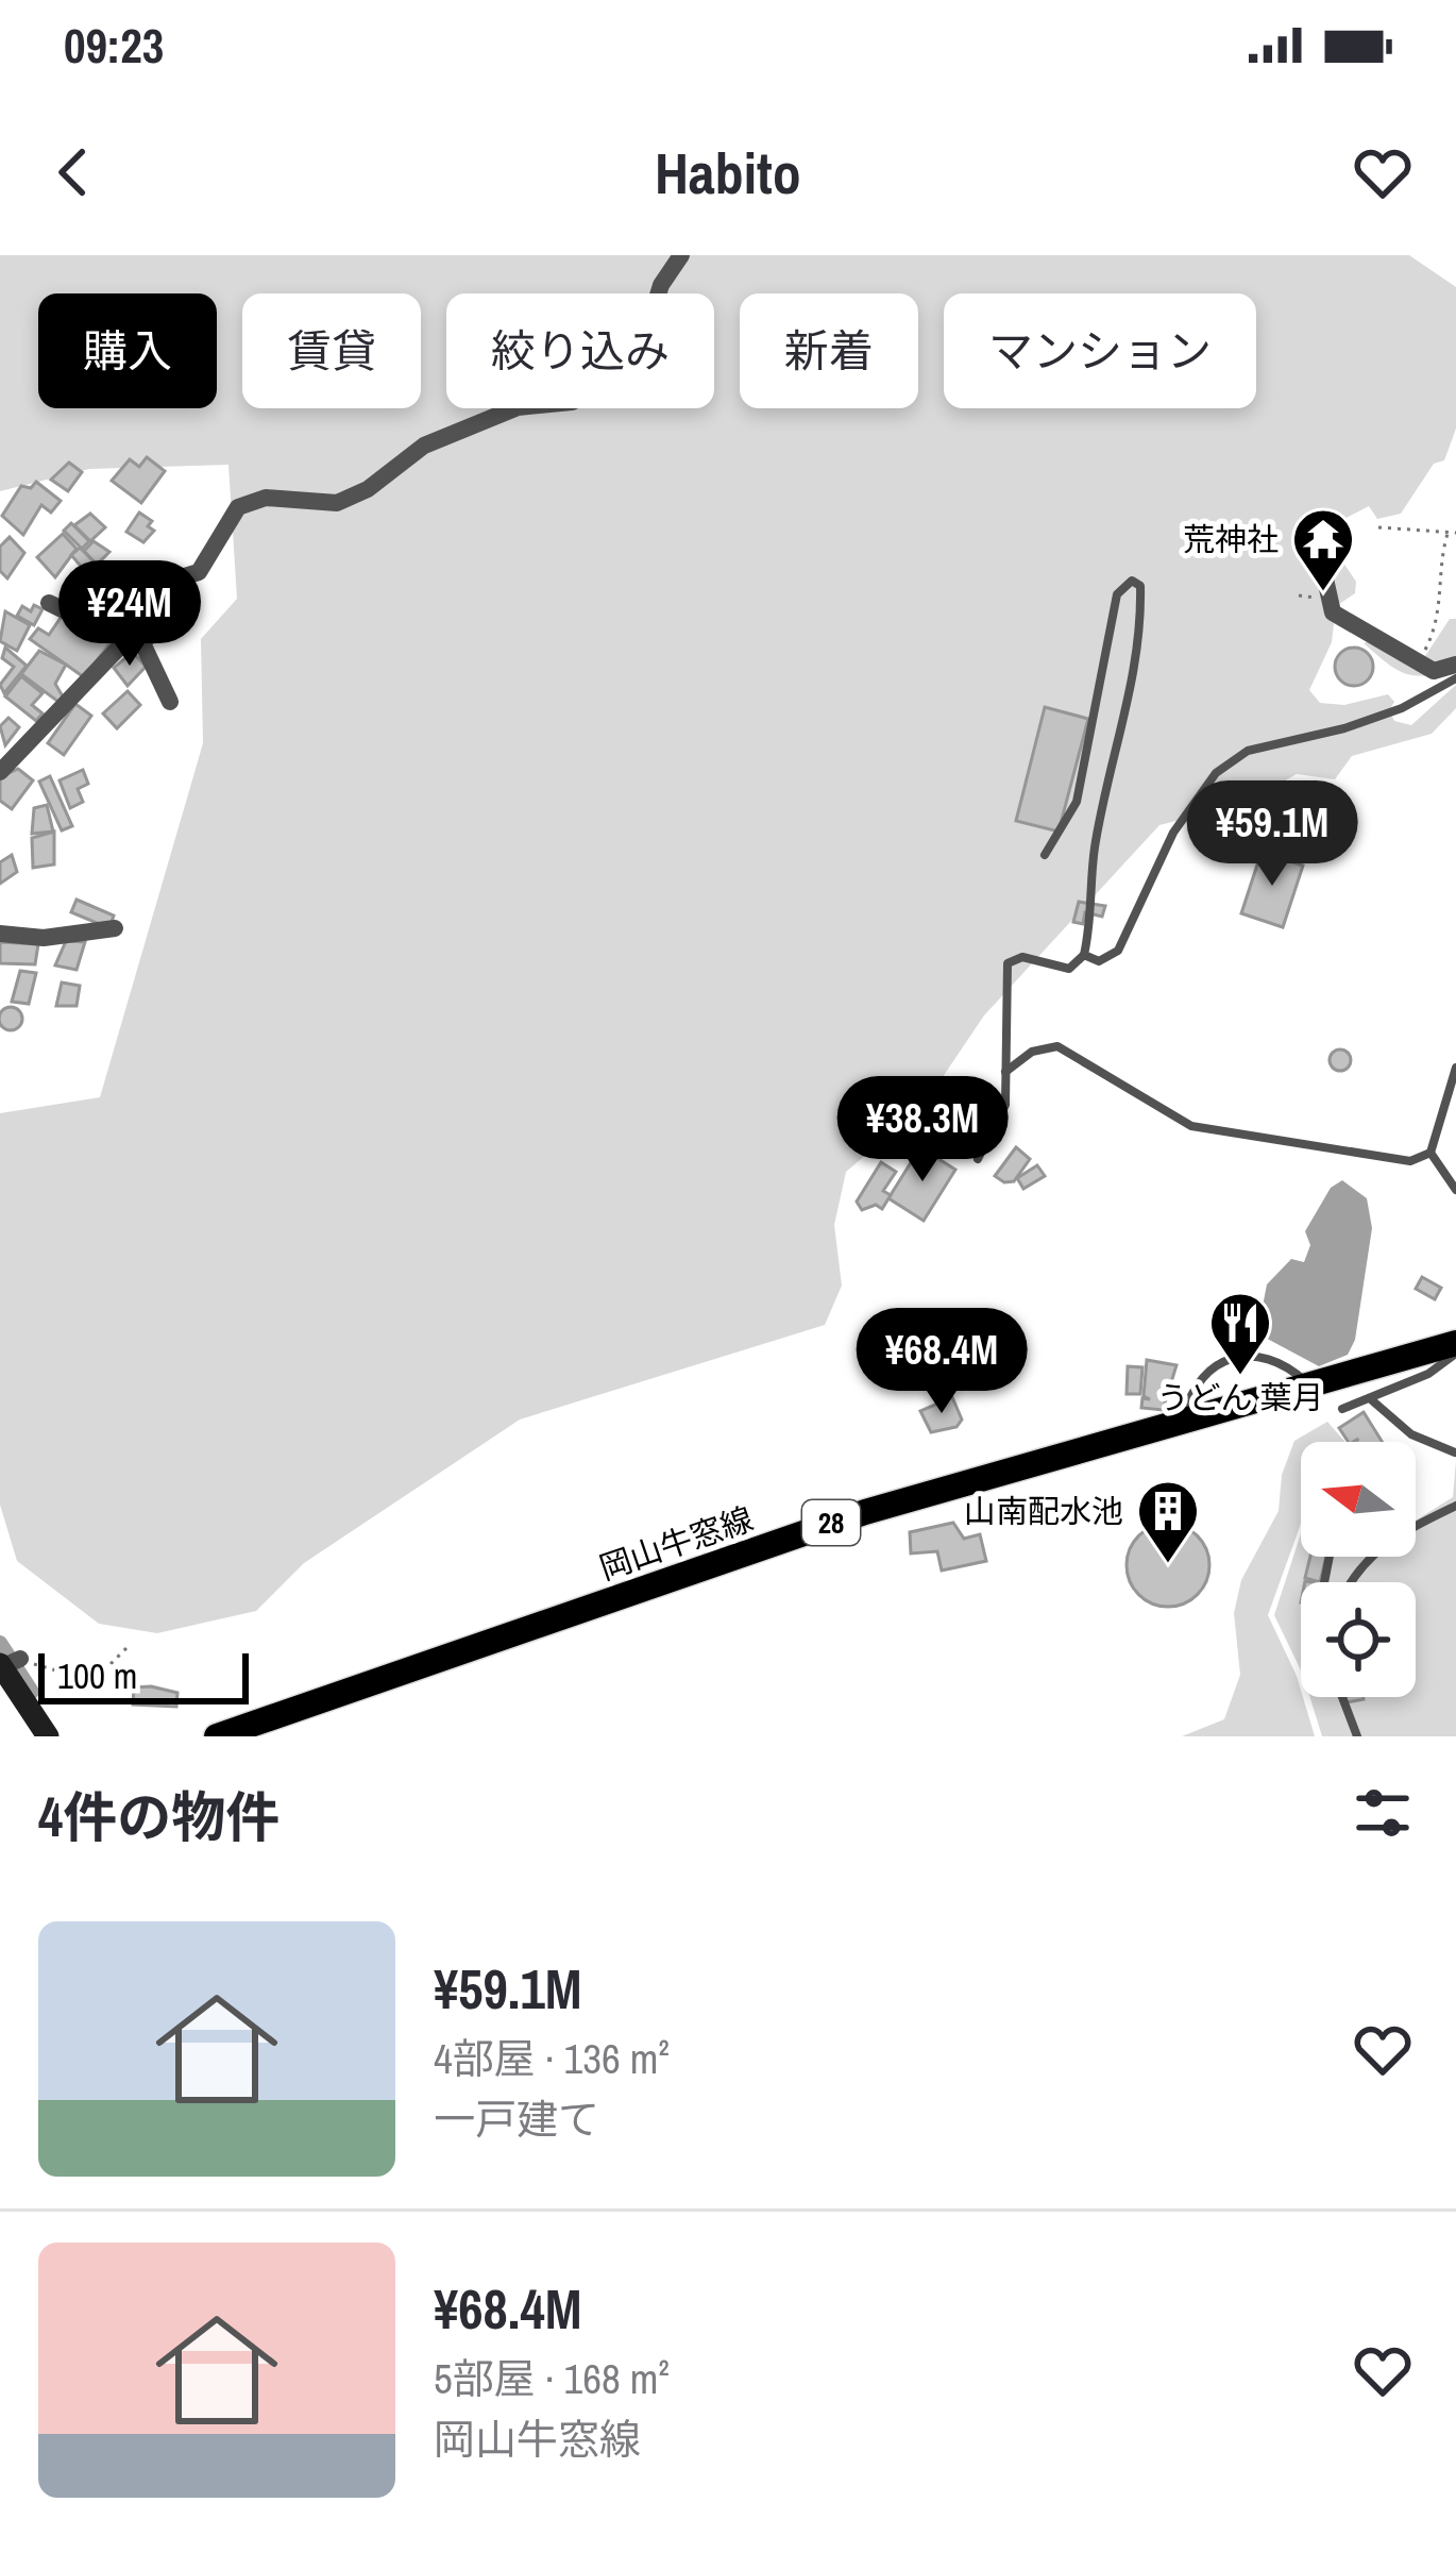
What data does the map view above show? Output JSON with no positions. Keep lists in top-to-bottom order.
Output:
{
  "streets": {
    "main road": ["28", "岡山牛窓線"]
  },
  "places": {
    "temple": ["荒神社"],
    "restaurant": ["うどん 葉月"],
    "building": ["山南配水池"]
  },
  "scale_bar": "100 m",
  "north": "left",
  "page": {
    "status": "09:23",
    "header": "Habito",
    "chip": [
      "購入",
      "賃貸",
      "絞り込み",
      "新着",
      "マンション"
    ],
    "price": [
      "¥24M",
      "¥59.1M",
      "¥38.3M",
      "¥68.4M"
    ],
    "scale": "100 m",
    "heading": "4件の物件",
    "list": [
      {
        "name": "¥59.1M",
        "note": "4部屋 · 136 m² · 一戸建て"
      },
      {
        "name": "¥68.4M",
        "note": "5部屋 · 168 m² · 岡山牛窓線"
      }
    ]
  }
}
